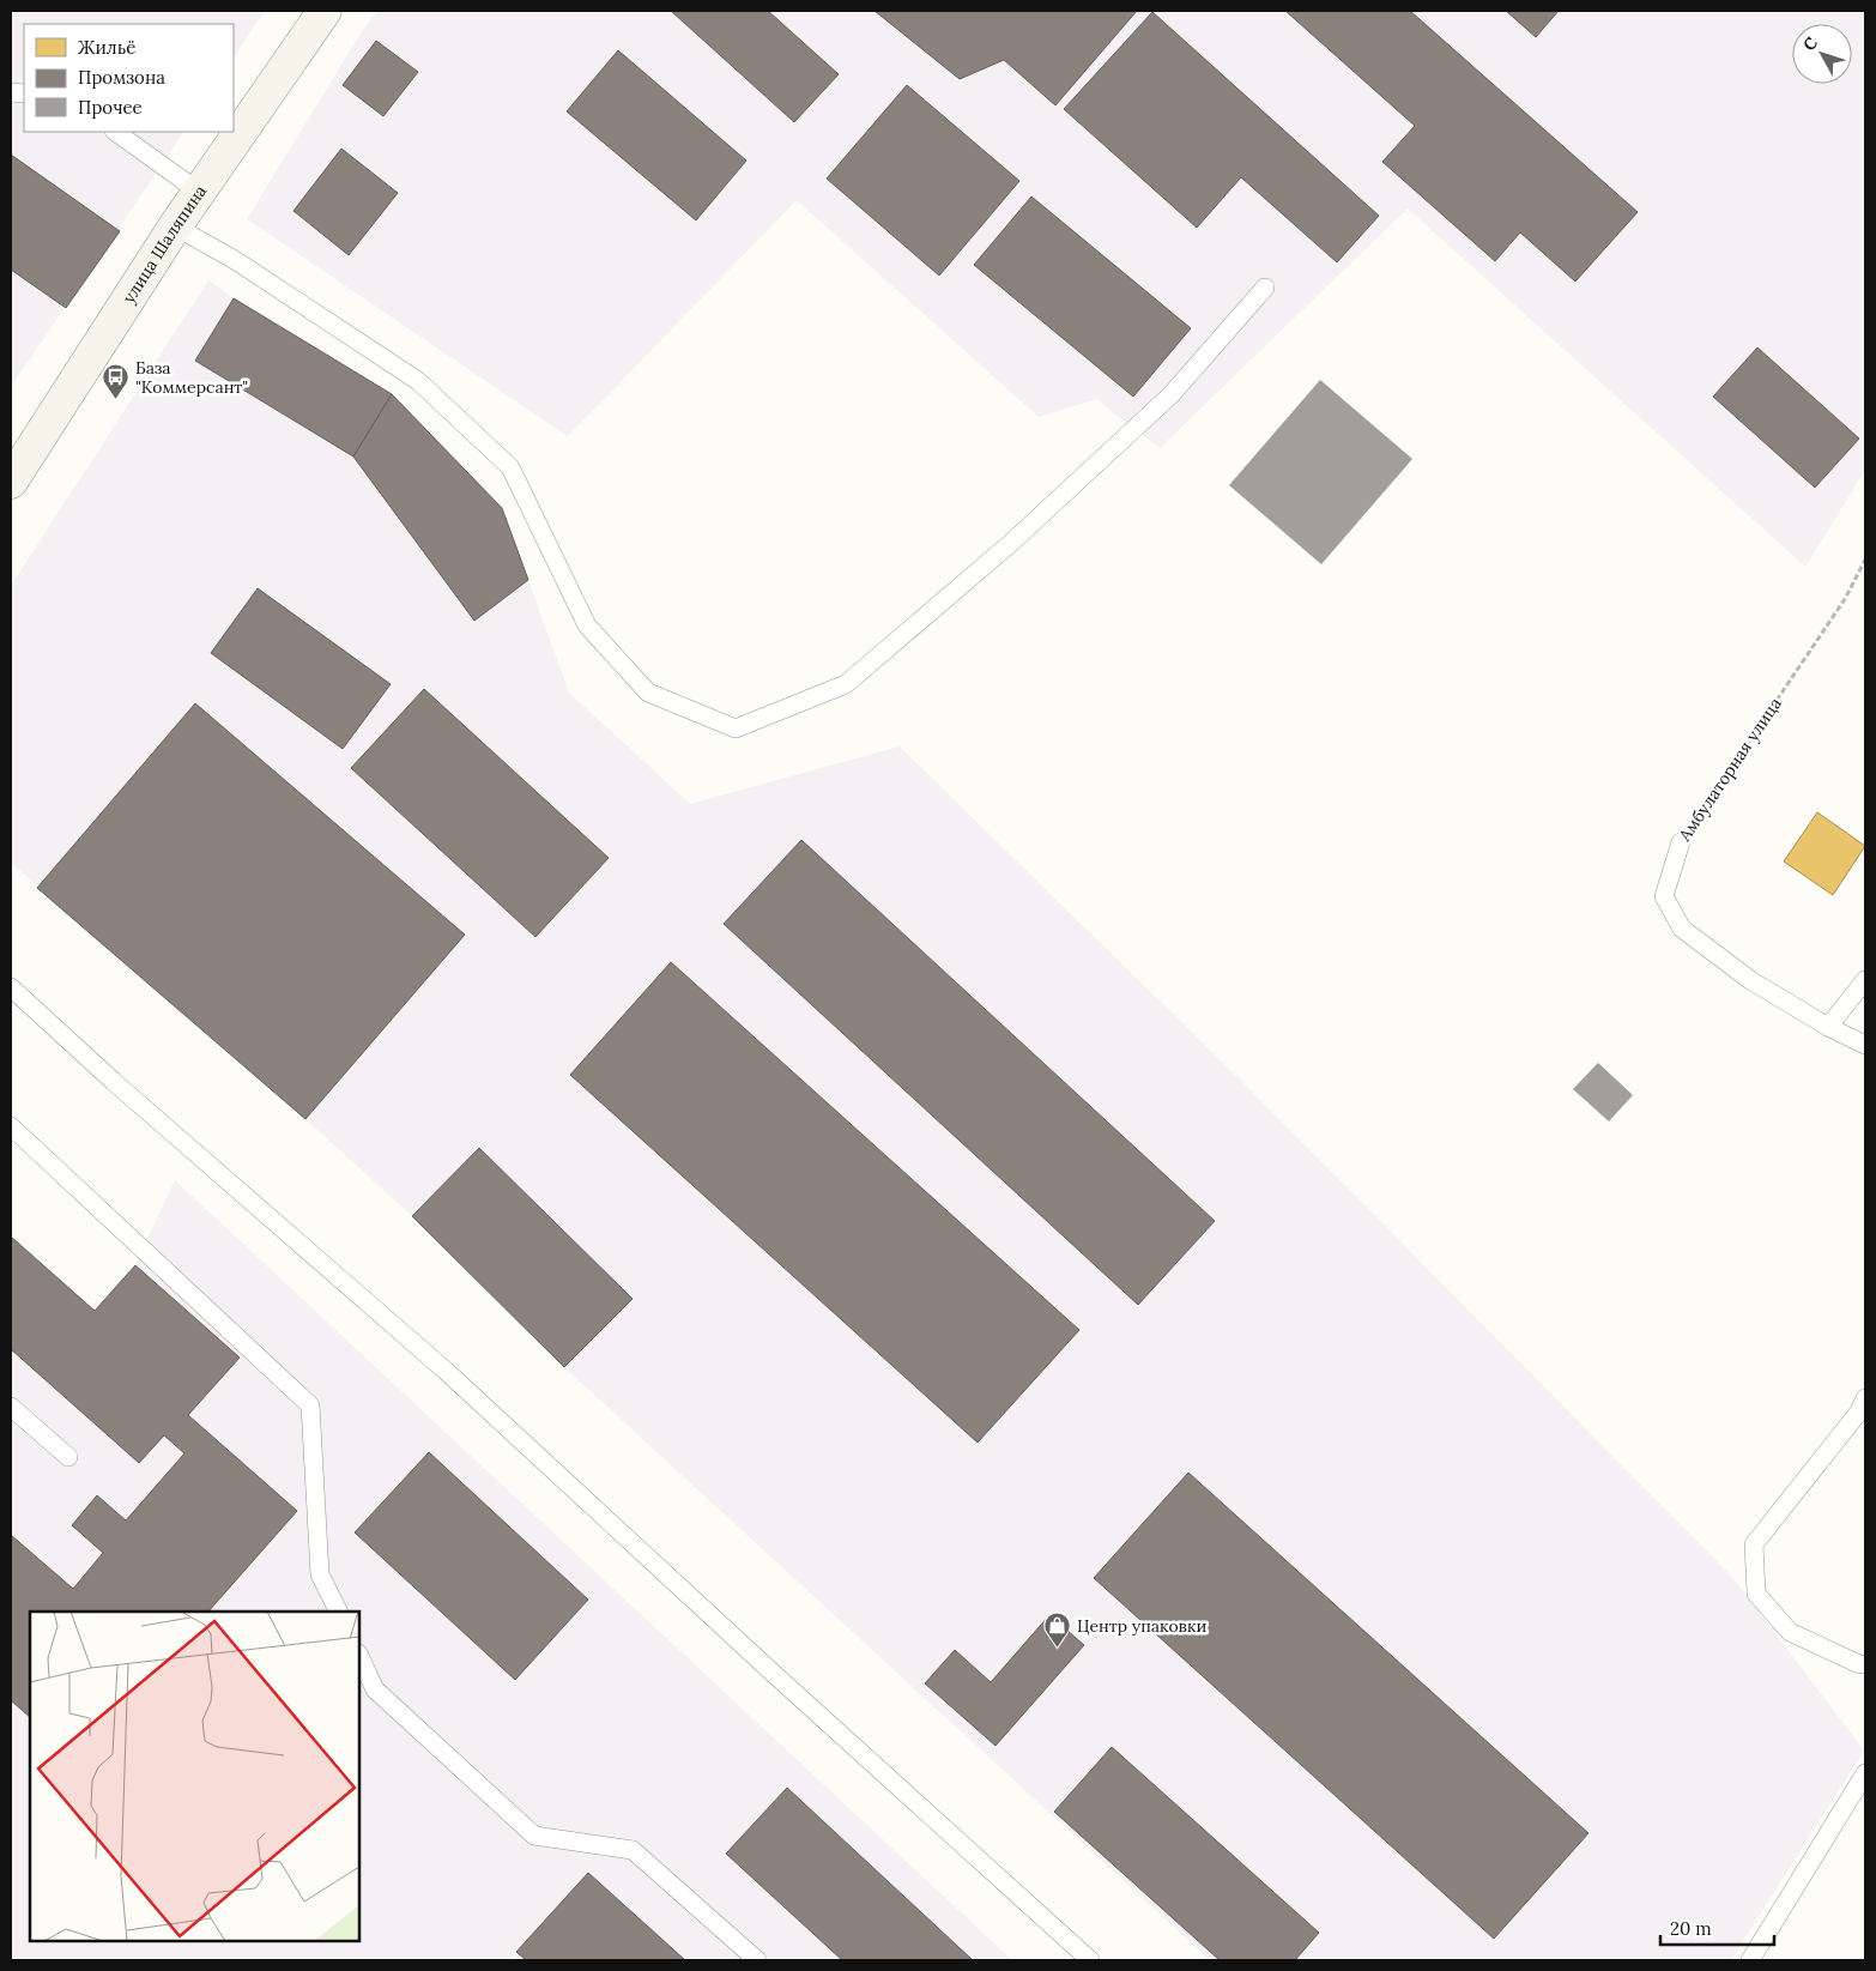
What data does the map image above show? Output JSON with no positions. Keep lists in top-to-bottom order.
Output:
{
  "streets": {
    "street": ["улица Шаляпина"],
    "lane": ["Амбулаторная улица"]
  },
  "places": {
    "bus stop": ["База \"Коммерсант\""],
    "shop": ["Центр упаковки"]
  },
  "legend": ["Жильё", "Промзона", "Прочее"],
  "scale_bar": "20 m",
  "north": "top left"
}
